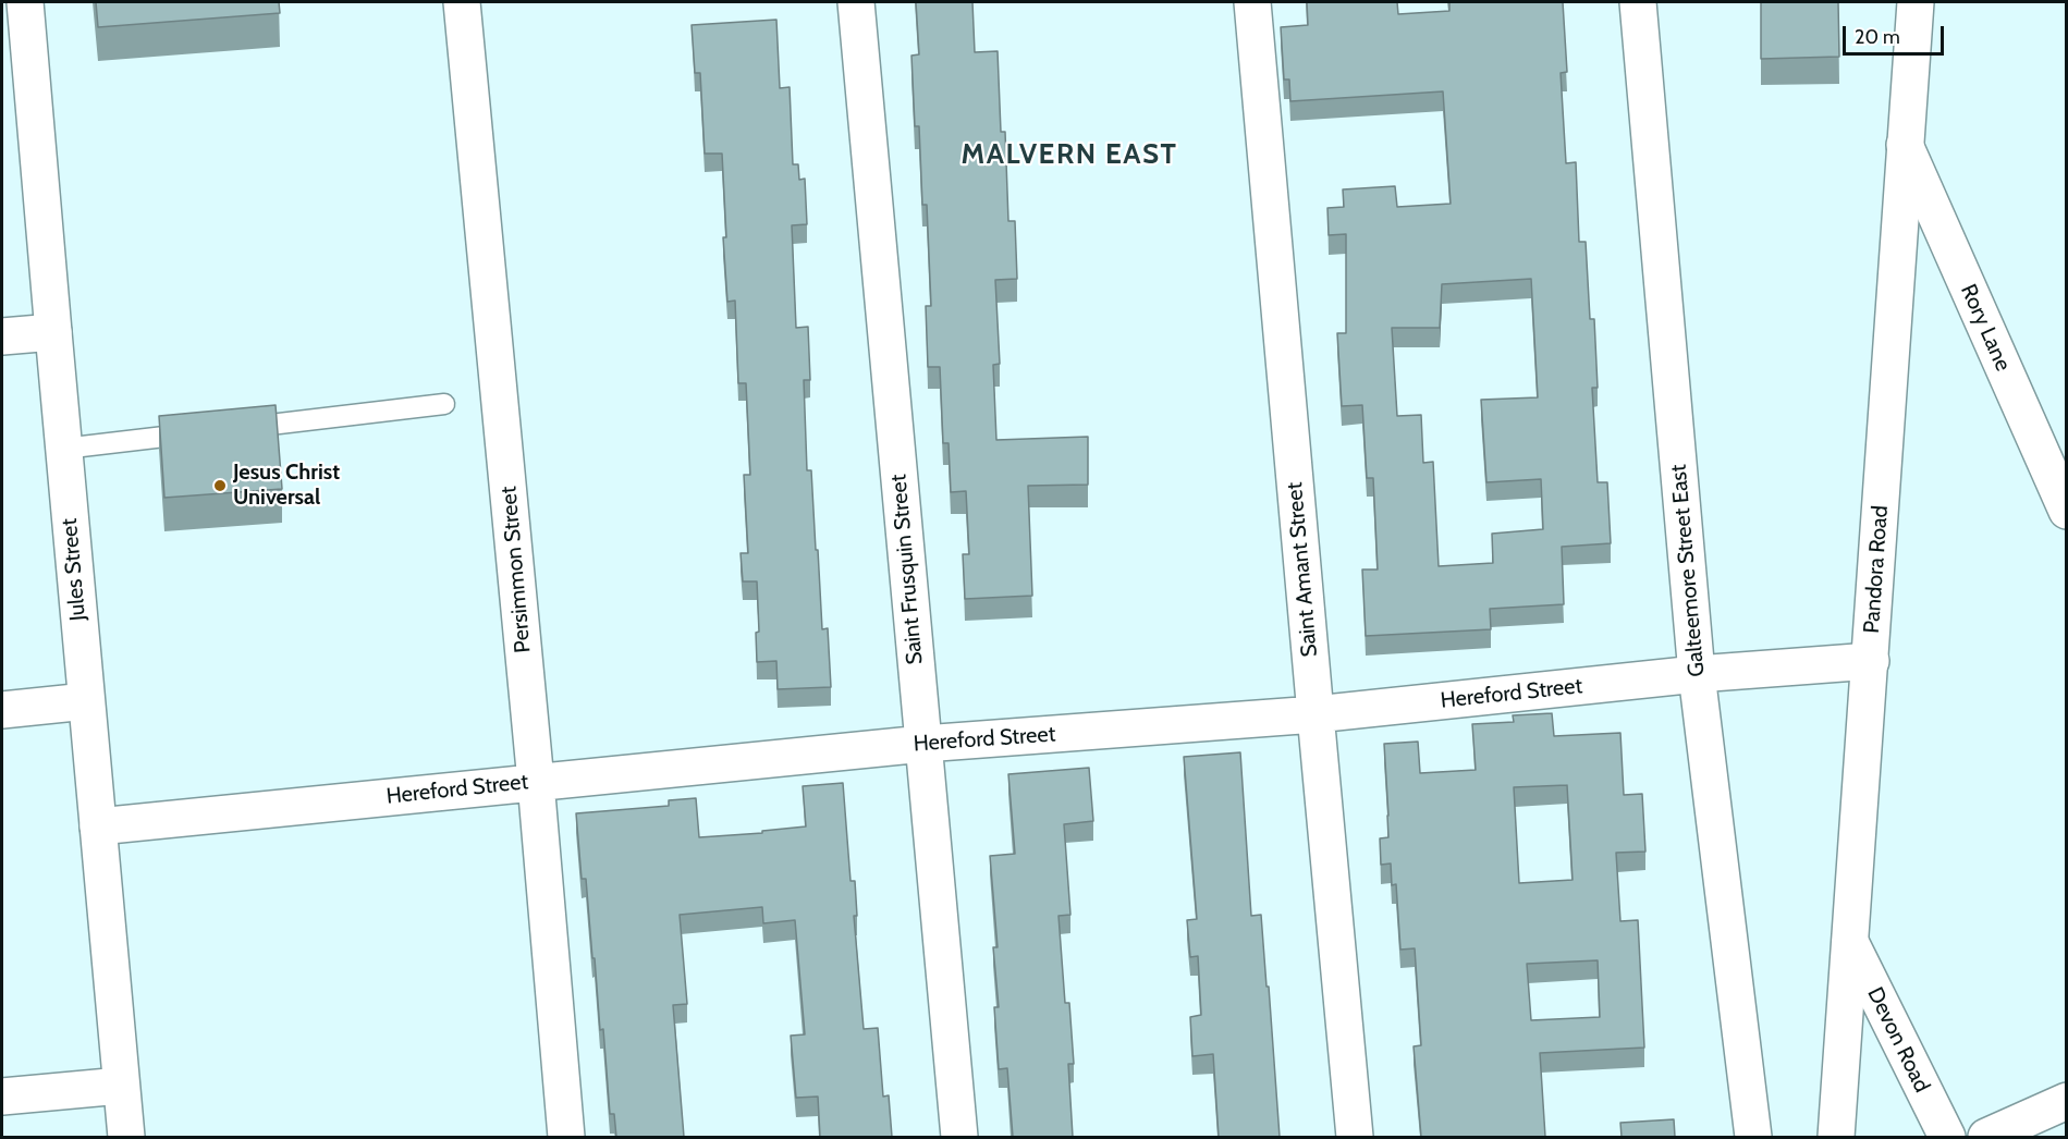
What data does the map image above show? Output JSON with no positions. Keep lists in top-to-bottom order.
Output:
{
  "streets": {
    "street": [
      "Rory Lane",
      "Jules Street",
      "Persimmon Street",
      "Saint Frusquin Street",
      "Saint Amant Street",
      "Pandora Road",
      "Galteemore Street East",
      "Hereford Street",
      "Devon Road"
    ]
  },
  "crossings": [
    ["Rory Lane", "Pandora Road"],
    ["Jules Street", "Hereford Street"],
    ["Persimmon Street", "Hereford Street"],
    ["Saint Frusquin Street", "Hereford Street"],
    ["Saint Amant Street", "Hereford Street"],
    ["Pandora Road", "Hereford Street"],
    ["Pandora Road", "Devon Road"],
    ["Galteemore Street East", "Hereford Street"]
  ],
  "districts": ["MALVERN EAST"],
  "places": ["Jesus Christ Universal"],
  "scale_bar": "20 m"
}
